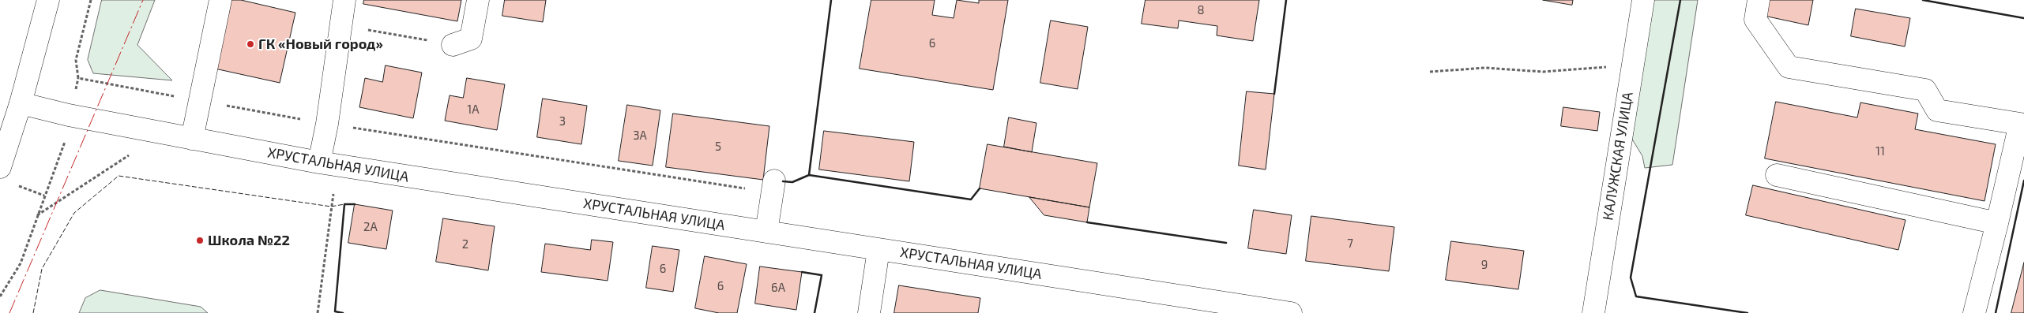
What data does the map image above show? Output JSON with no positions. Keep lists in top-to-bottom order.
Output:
{
  "streets": {
    "street": ["КАЛУЖСКАЯ УЛИЦА", "ХРУСТАЛЬНАЯ УЛИЦА"]
  },
  "places": ["ГК «Новый город»", "Школа №22"],
  "house_numbers": [
    "8",
    "6",
    "1А",
    "3",
    "3А",
    "5",
    "11",
    "2А",
    "7",
    "2",
    "9",
    "6",
    "6",
    "6А"
  ]
}
